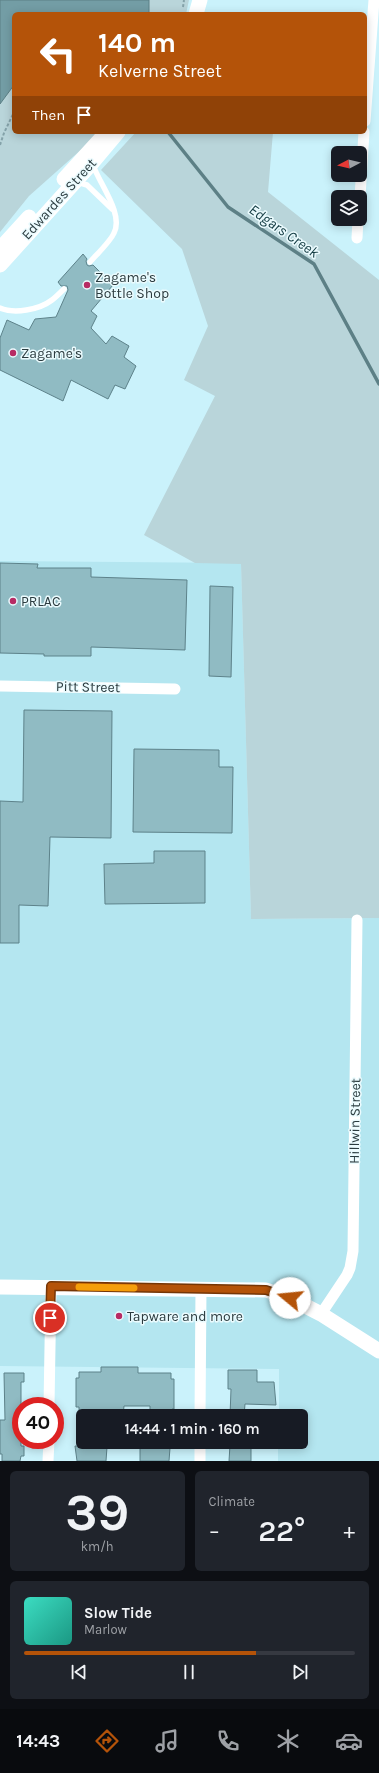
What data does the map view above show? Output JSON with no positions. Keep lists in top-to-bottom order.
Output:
{
  "streets": {
    "street": ["Edwardes Street", "Pitt Street", "Hillwin Street"]
  },
  "water": ["Edgars Creek"],
  "places": [
    "Zagame's Bottle Shop",
    "Zagame's",
    "PRLAC",
    "Tapware and more"
  ],
  "north": "left",
  "page": {
    "turn": ["140 m", "Kelverne Street"],
    "then": "Then",
    "limit": "40",
    "trip": "14:44 · 1 min · 160 m",
    "tile": [
      ["39", "km/h"],
      "Climate"
    ],
    "heat": ["−", "22°", "+"],
    "song": ["Slow Tide", "Marlow"],
    "tabs": "14:43"
  }
}
